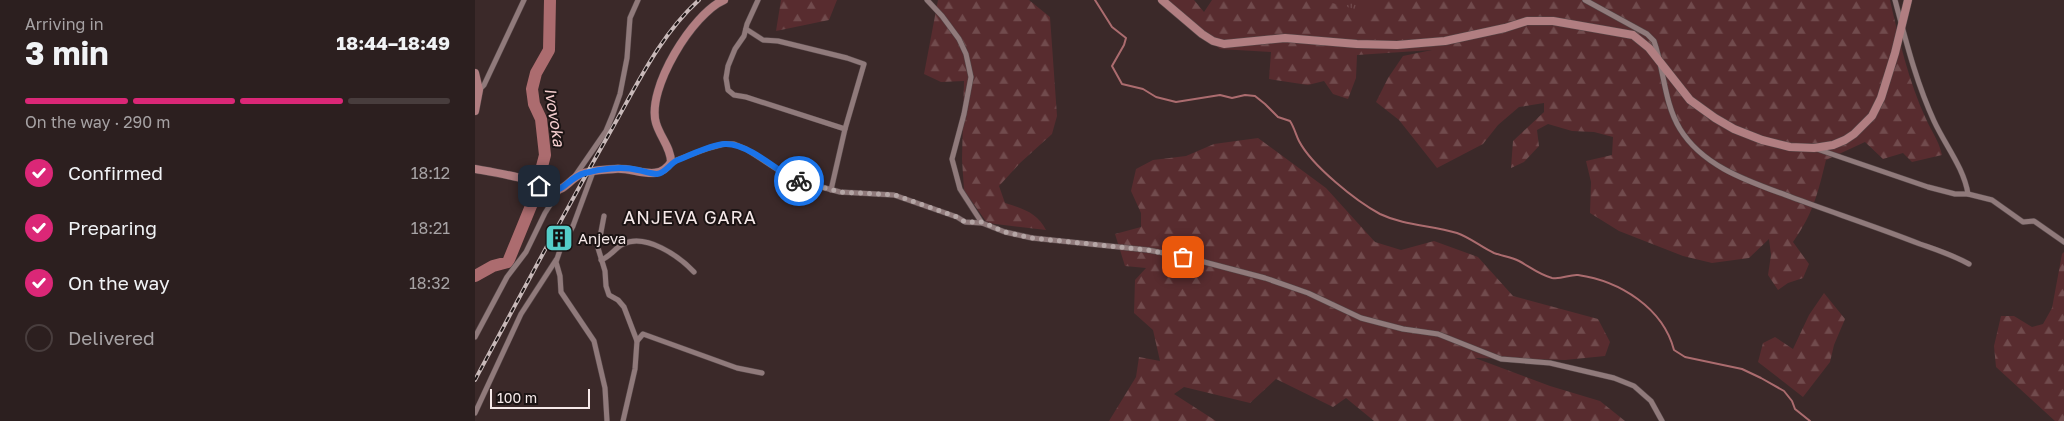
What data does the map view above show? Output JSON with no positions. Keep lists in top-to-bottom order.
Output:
{
  "districts": ["ANJEVA GARA"],
  "water": ["Ivovoka"],
  "places": {
    "building": ["Anjeva"]
  },
  "scale_bar": "100 m",
  "page": {
    "heading": ["3 min", "Arriving in", "18:44–18:49"],
    "bar": "On the way · 290 m",
    "list": [
      ["Confirmed", "18:12"],
      ["Preparing", "18:21"],
      ["On the way", "18:32"],
      "Delivered"
    ],
    "scale": "100 m"
  }
}
